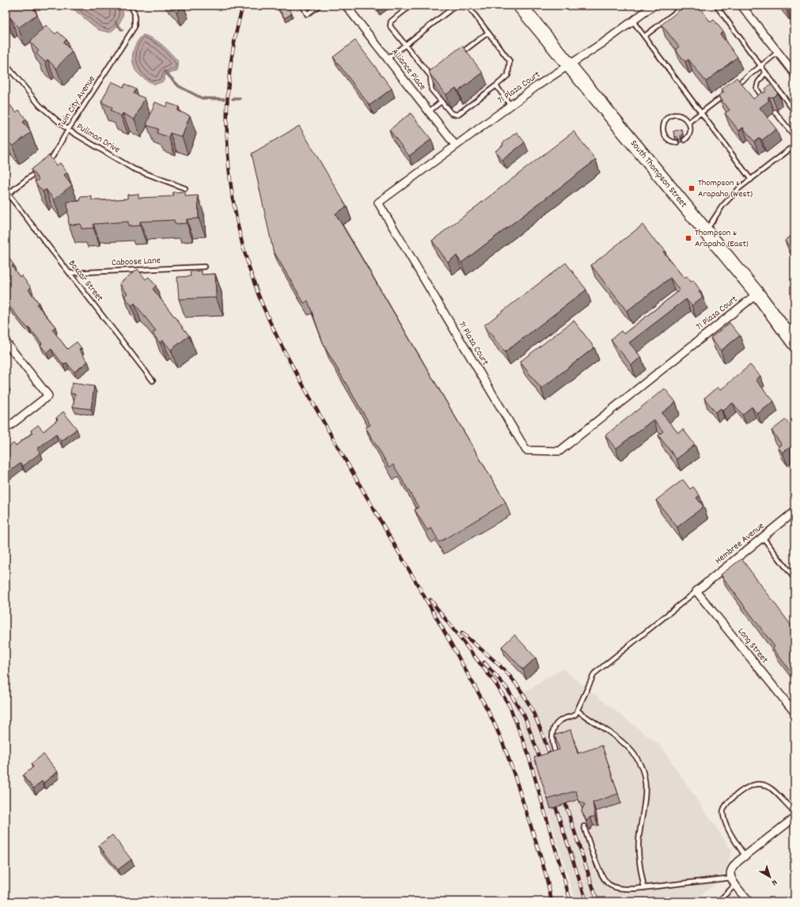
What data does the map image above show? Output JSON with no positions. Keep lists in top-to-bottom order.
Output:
{
  "streets": {
    "highway": ["South Thompson Street"],
    "street": [
      "Alliance Place",
      "71 Plaza Court",
      "Hembree Avenue",
      "Long Street"
    ],
    "lane": [
      "Twin City Avenue",
      "Pullman Drive",
      "Caboose Lane",
      "Boxcar Street"
    ]
  },
  "crossings": [
    ["Alliance Place", "71 Plaza Court"],
    ["71 Plaza Court", "South Thompson Street"],
    ["Twin City Avenue", "Pullman Drive"],
    ["Caboose Lane", "Boxcar Street"],
    ["Hembree Avenue", "Long Street"]
  ],
  "places": {
    "transit": ["Thompson & Arapaho (West)", "Thompson & Arapaho (East)"]
  },
  "north": "bottom right"
}
